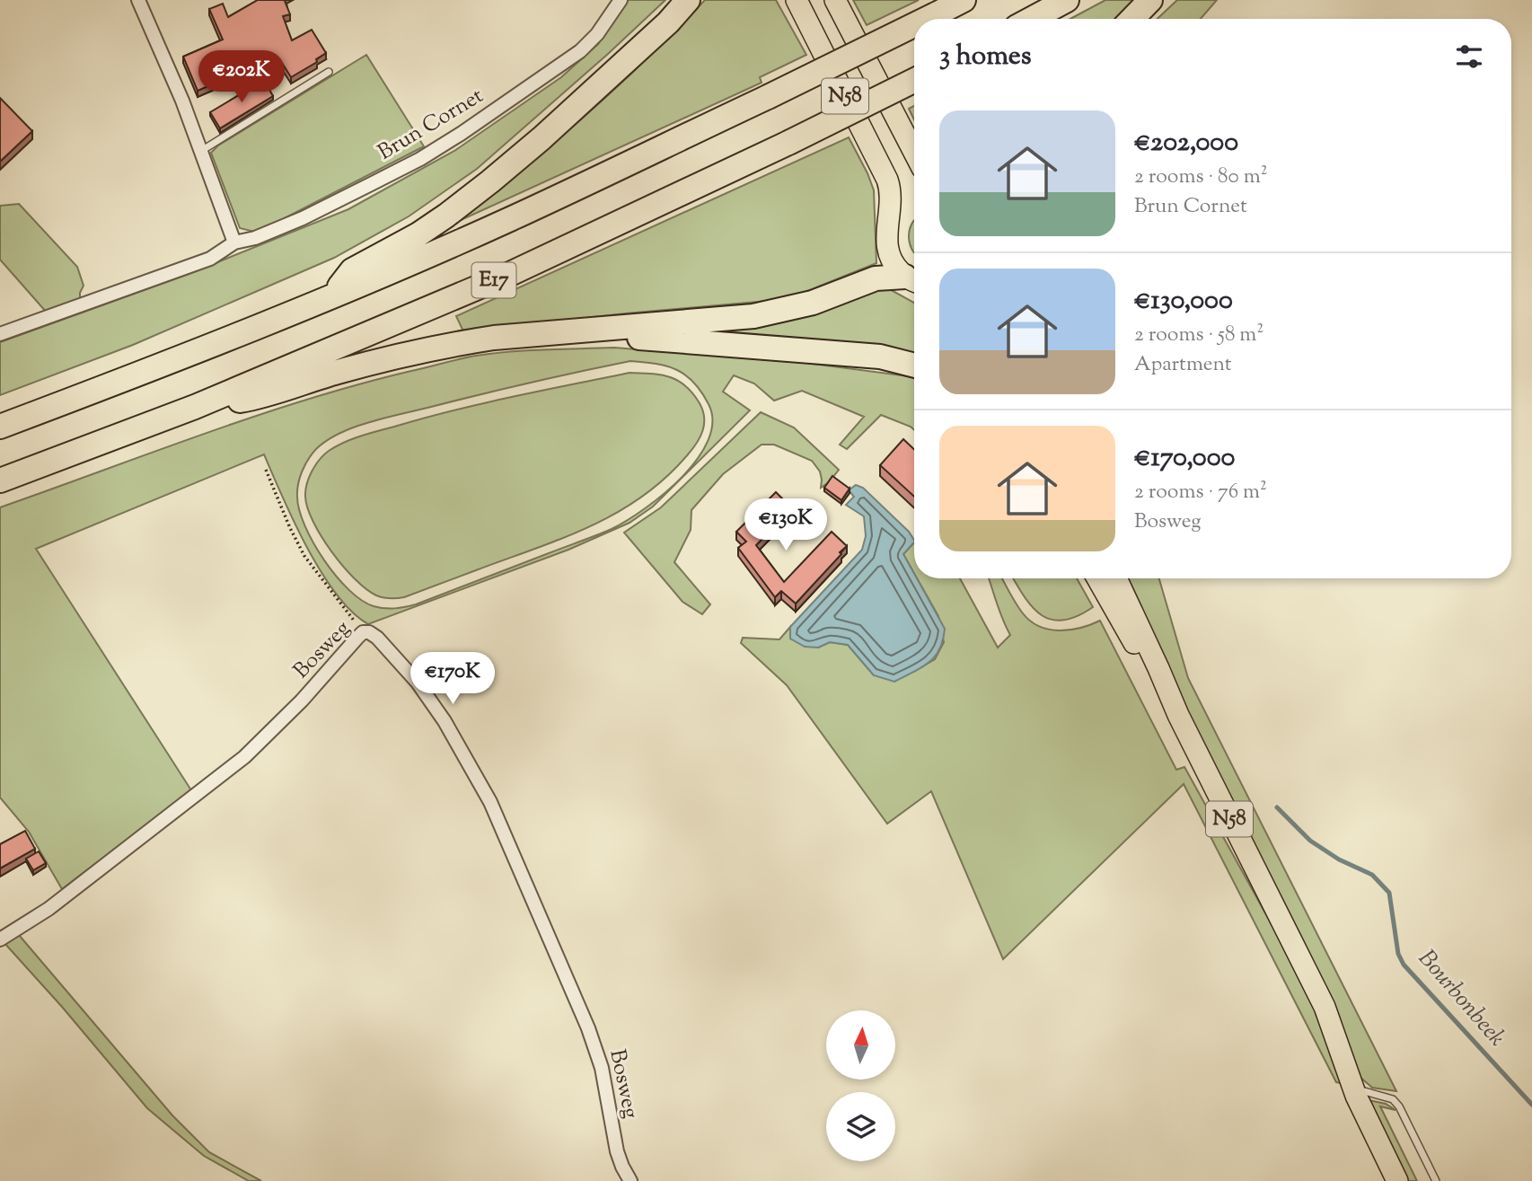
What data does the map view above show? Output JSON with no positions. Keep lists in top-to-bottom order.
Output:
{
  "streets": {
    "highway": ["E17"],
    "main road": ["N58"],
    "street": ["Brun Cornet", "Bosweg"]
  },
  "water": ["Bourbonbeek"],
  "north": "top",
  "page": {
    "heading": "3 homes",
    "price": ["€202K", "€130K", "€170K"],
    "list": [
      {
        "name": "€202,000",
        "note": "2 rooms · 80 m² · Brun Cornet"
      },
      {
        "name": "€130,000",
        "note": "2 rooms · 58 m² · Apartment"
      },
      {
        "name": "€170,000",
        "note": "2 rooms · 76 m² · Bosweg"
      }
    ]
  }
}
